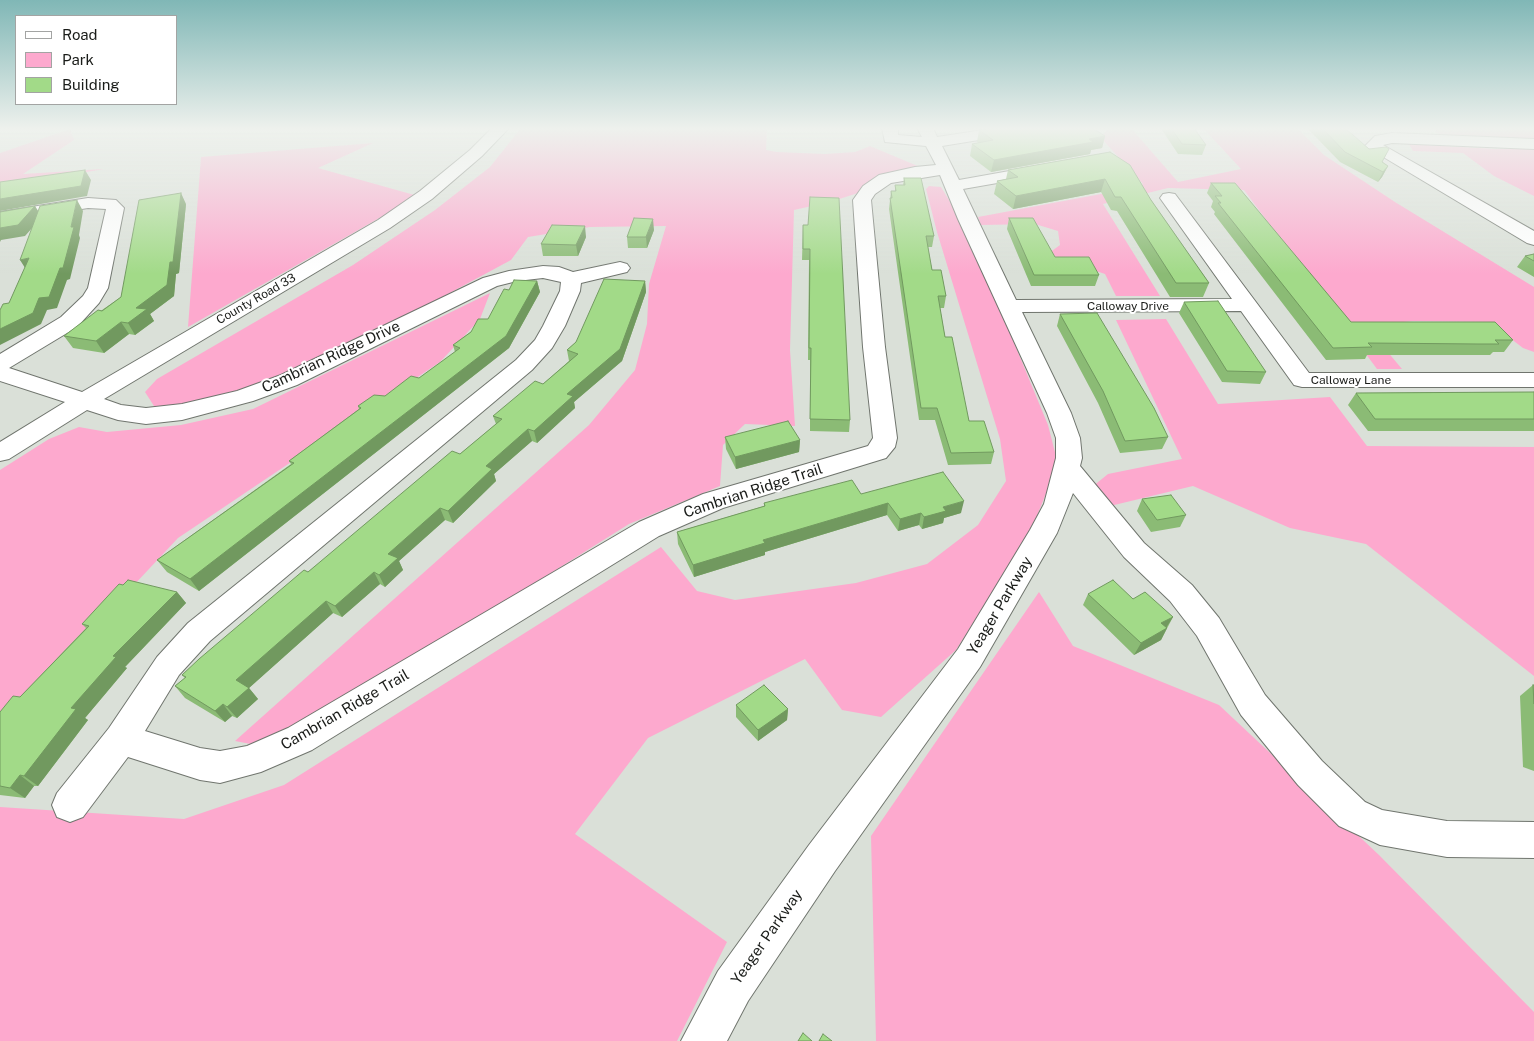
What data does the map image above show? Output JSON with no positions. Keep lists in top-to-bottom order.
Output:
{
  "streets": {
    "street": [
      "County Road 33",
      "Calloway Drive",
      "Cambrian Ridge Drive",
      "Calloway Lane",
      "Cambrian Ridge Trail",
      "Yeager Parkway"
    ]
  },
  "crossings": [
    ["County Road 33", "Cambrian Ridge Drive"],
    ["Calloway Drive", "Calloway Lane"],
    ["Calloway Drive", "Yeager Parkway"],
    ["Cambrian Ridge Trail", "Yeager Parkway"]
  ],
  "legend": ["Road", "Park", "Building"]
}
